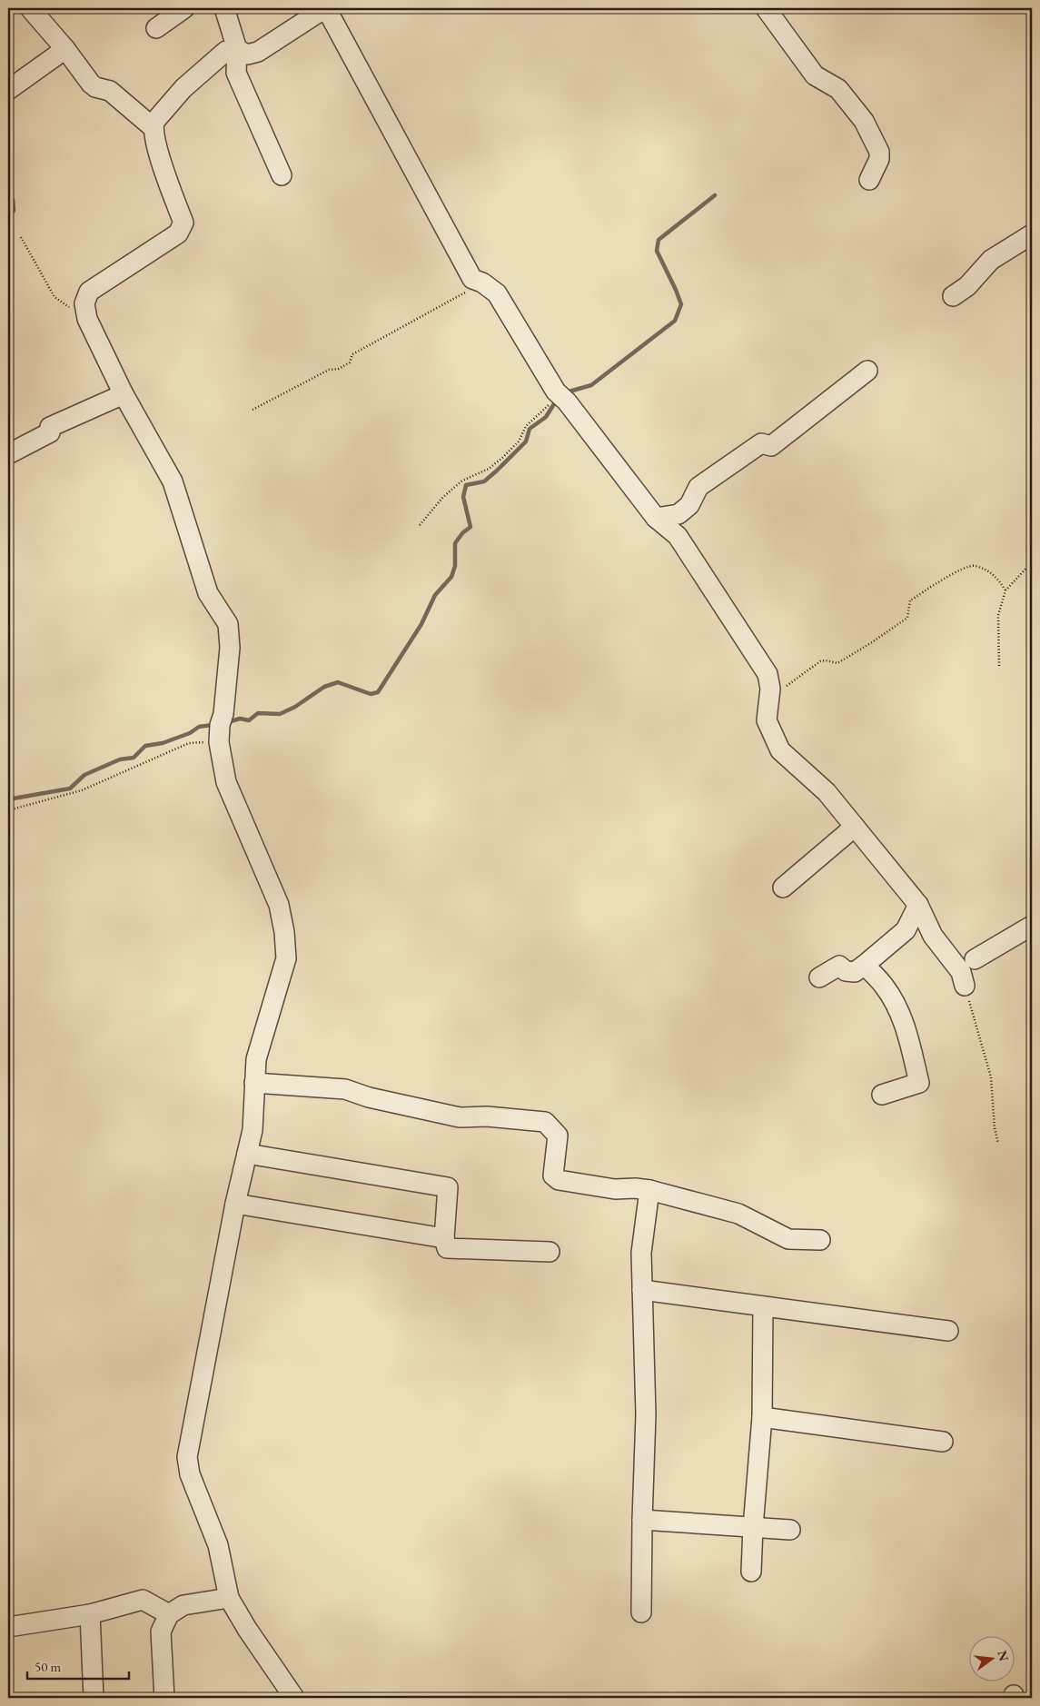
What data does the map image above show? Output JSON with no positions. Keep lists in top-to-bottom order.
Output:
{
  "scale_bar": "50 m",
  "north": "right"
}
